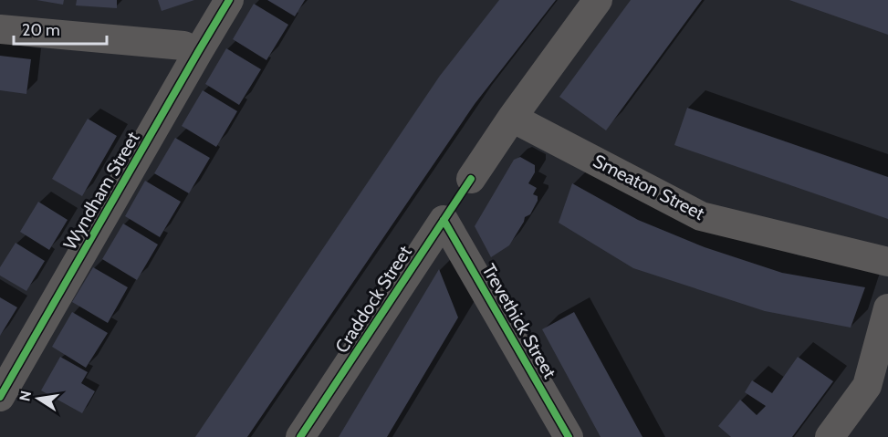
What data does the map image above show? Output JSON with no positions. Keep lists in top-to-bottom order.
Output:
{
  "streets": {
    "street": [
      "Smeaton Street",
      "Wyndham Street",
      "Craddock Street",
      "Trevethick Street"
    ]
  },
  "crossings": [
    ["Craddock Street", "Trevethick Street"]
  ],
  "scale_bar": "20 m",
  "north": "left"
}
